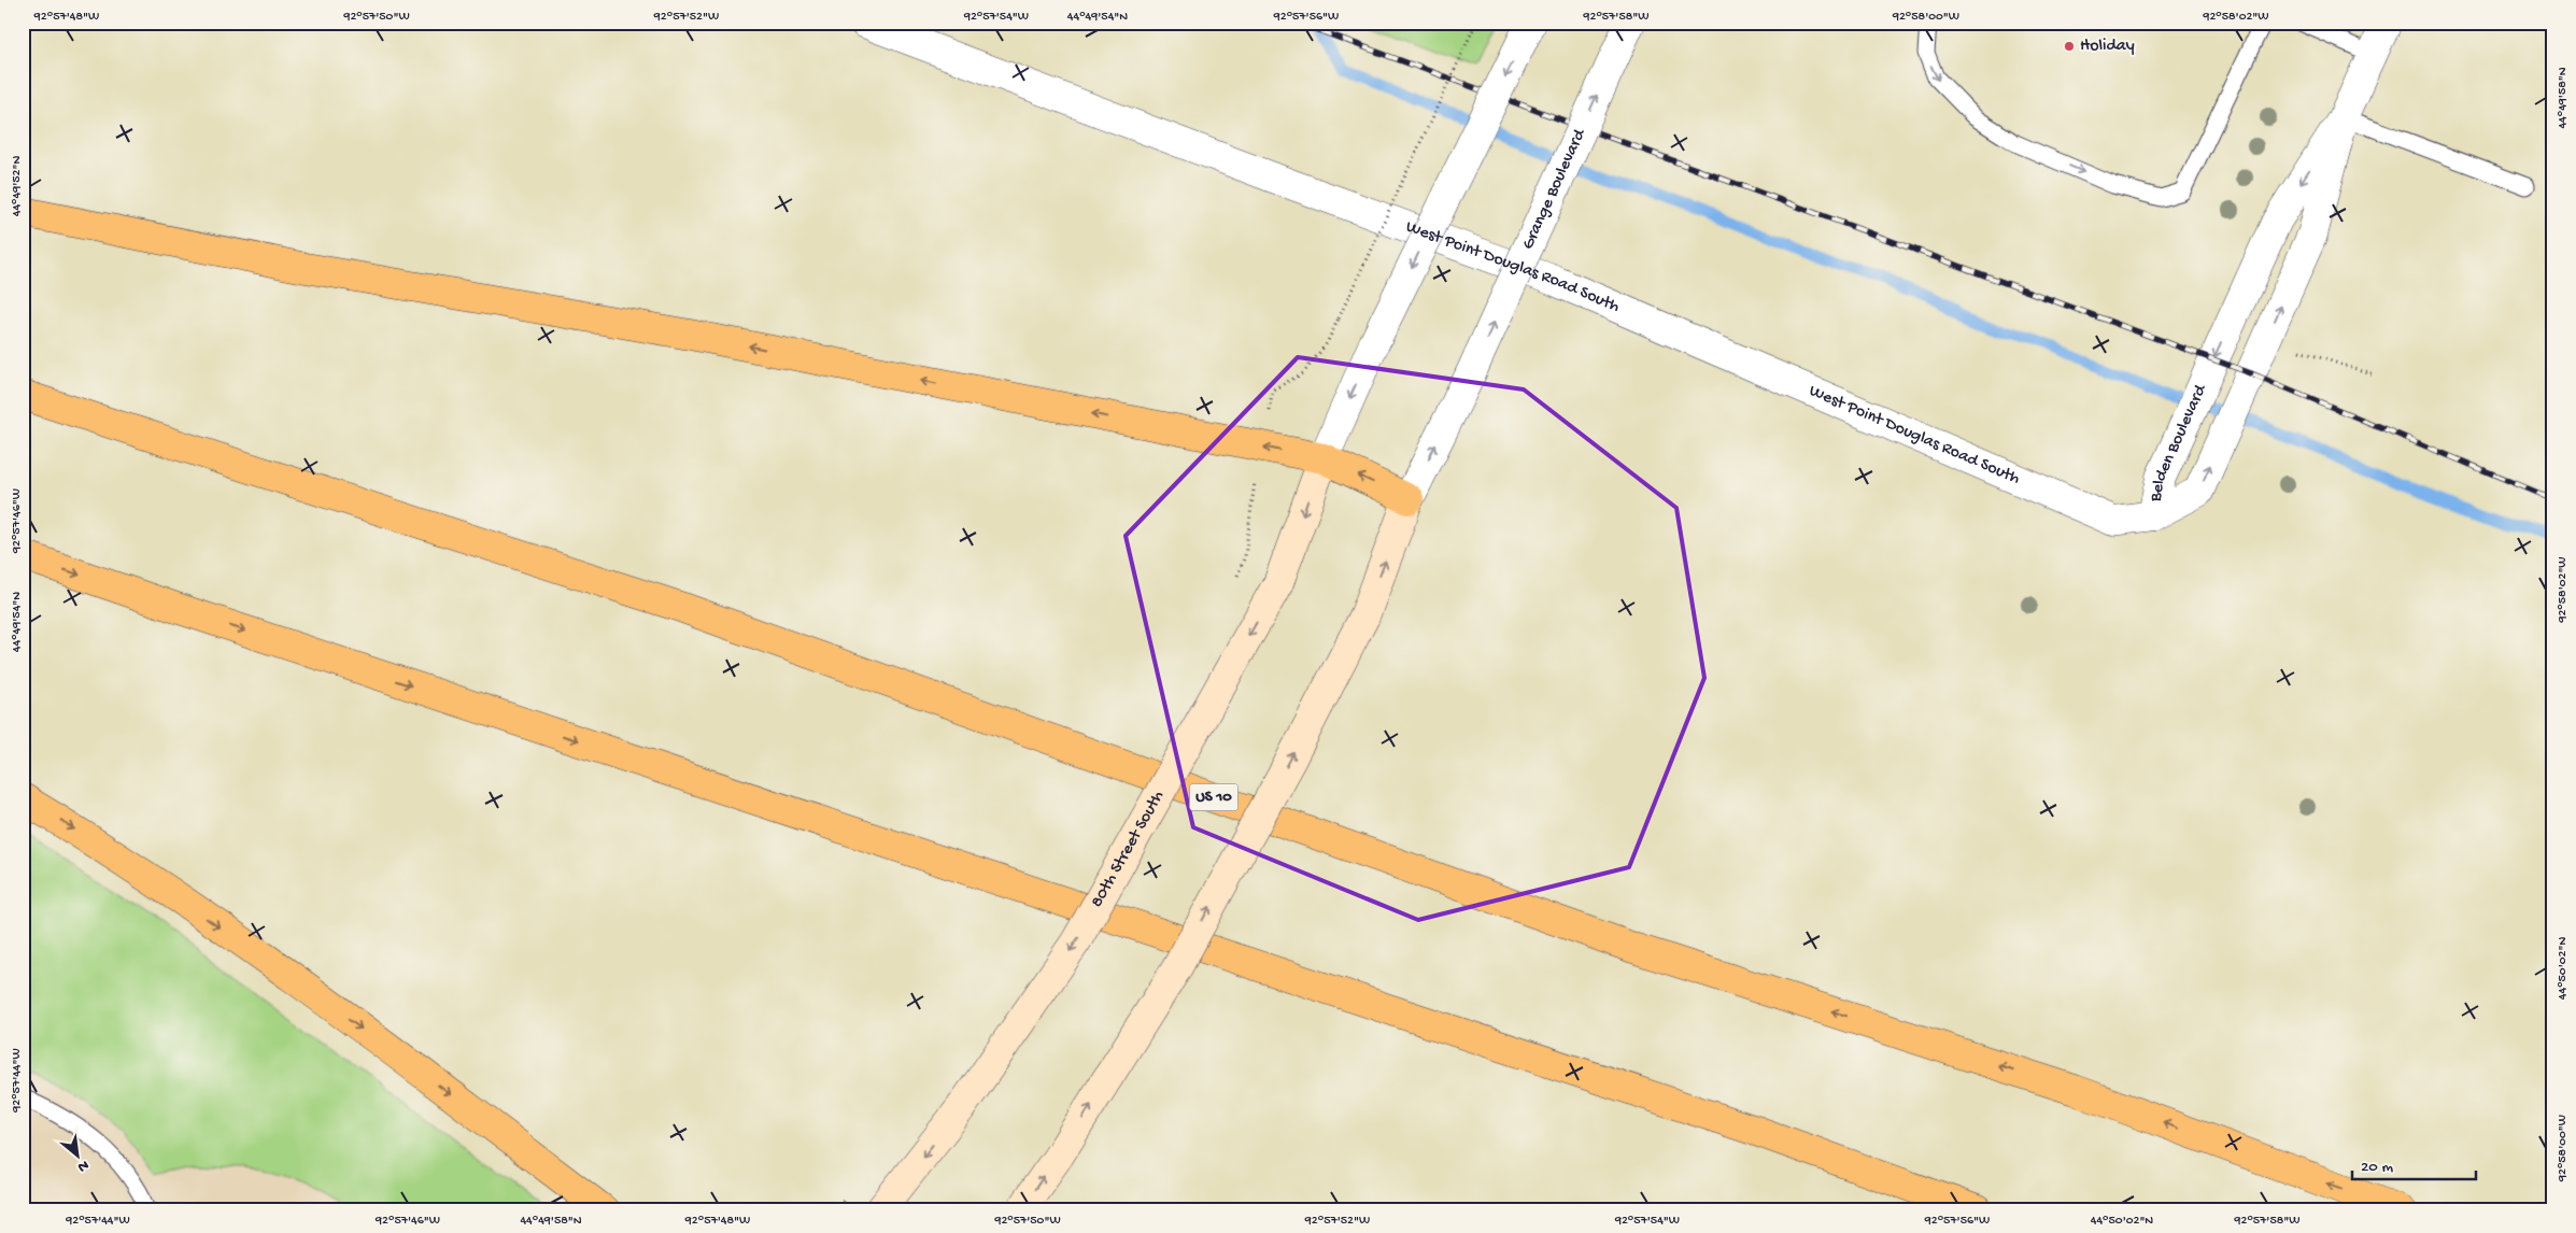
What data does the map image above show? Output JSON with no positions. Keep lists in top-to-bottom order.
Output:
{
  "streets": {
    "highway": ["US 10"],
    "main road": ["80th Street South"],
    "street": ["Grange Boulevard", "West Point Douglas Road South", "Belden Boulevard"]
  },
  "crossings": [
    ["West Point Douglas Road South", "Belden Boulevard"]
  ],
  "places": ["Holiday"],
  "scale_bar": "20 m",
  "north": "bottom right",
  "coordinates": [
    "92°57'48\"W",
    "92°57'50\"W",
    "92°57'52\"W",
    "92°57'54\"W",
    "44°49'54\"N",
    "92°57'56\"W",
    "92°57'58\"W",
    "92°58'00\"W",
    "92°58'02\"W",
    "44°49'58\"N",
    "44°49'52\"N",
    "92°57'46\"W",
    "44°50'02\"N",
    "92°57'44\"W"
  ]
}
